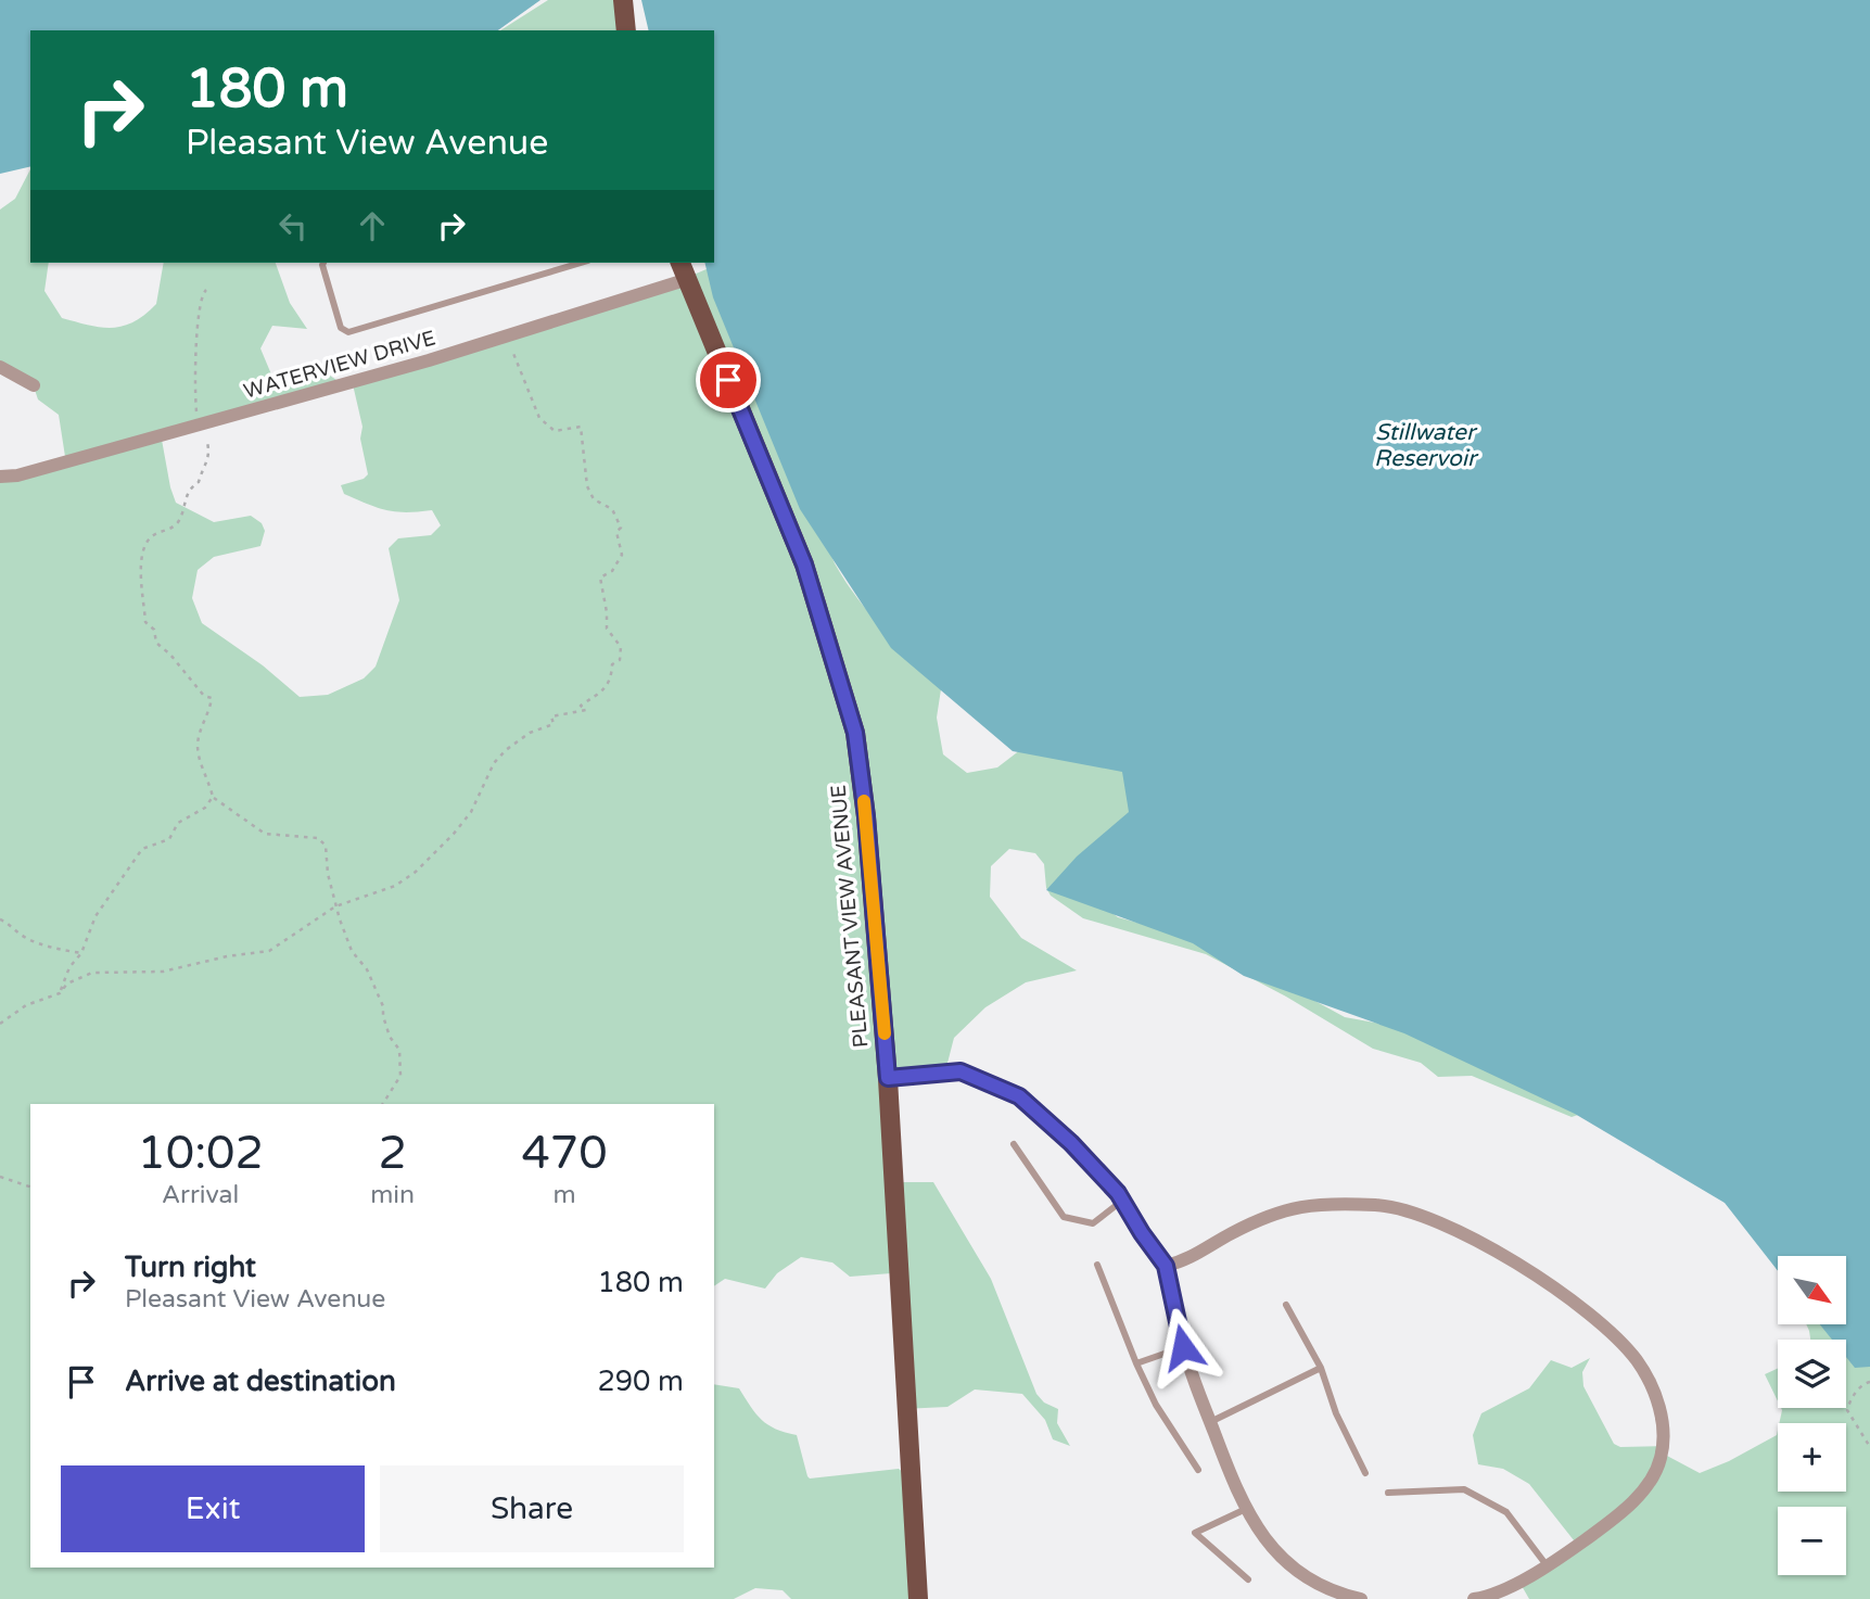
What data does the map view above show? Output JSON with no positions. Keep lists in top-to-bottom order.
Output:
{
  "streets": {
    "main road": ["PLEASANT VIEW AVENUE"],
    "street": ["WATERVIEW DRIVE"]
  },
  "crossings": [
    ["WATERVIEW DRIVE", "PLEASANT VIEW AVENUE"]
  ],
  "water": ["Stillwater Reservoir"],
  "north": "bottom right",
  "page": {
    "turn": ["180 m", "Pleasant View Avenue"],
    "eta": [
      "10:02",
      "Arrival",
      "2",
      "min",
      "470",
      "m"
    ],
    "list": [
      {
        "name": "Turn right",
        "note": "Pleasant View Avenue",
        "value": "180 m"
      },
      {
        "name": "Arrive at destination",
        "value": "290 m"
      }
    ],
    "map_buttons": ["+", "−"],
    "buttons": ["Exit", "Share"]
  }
}
